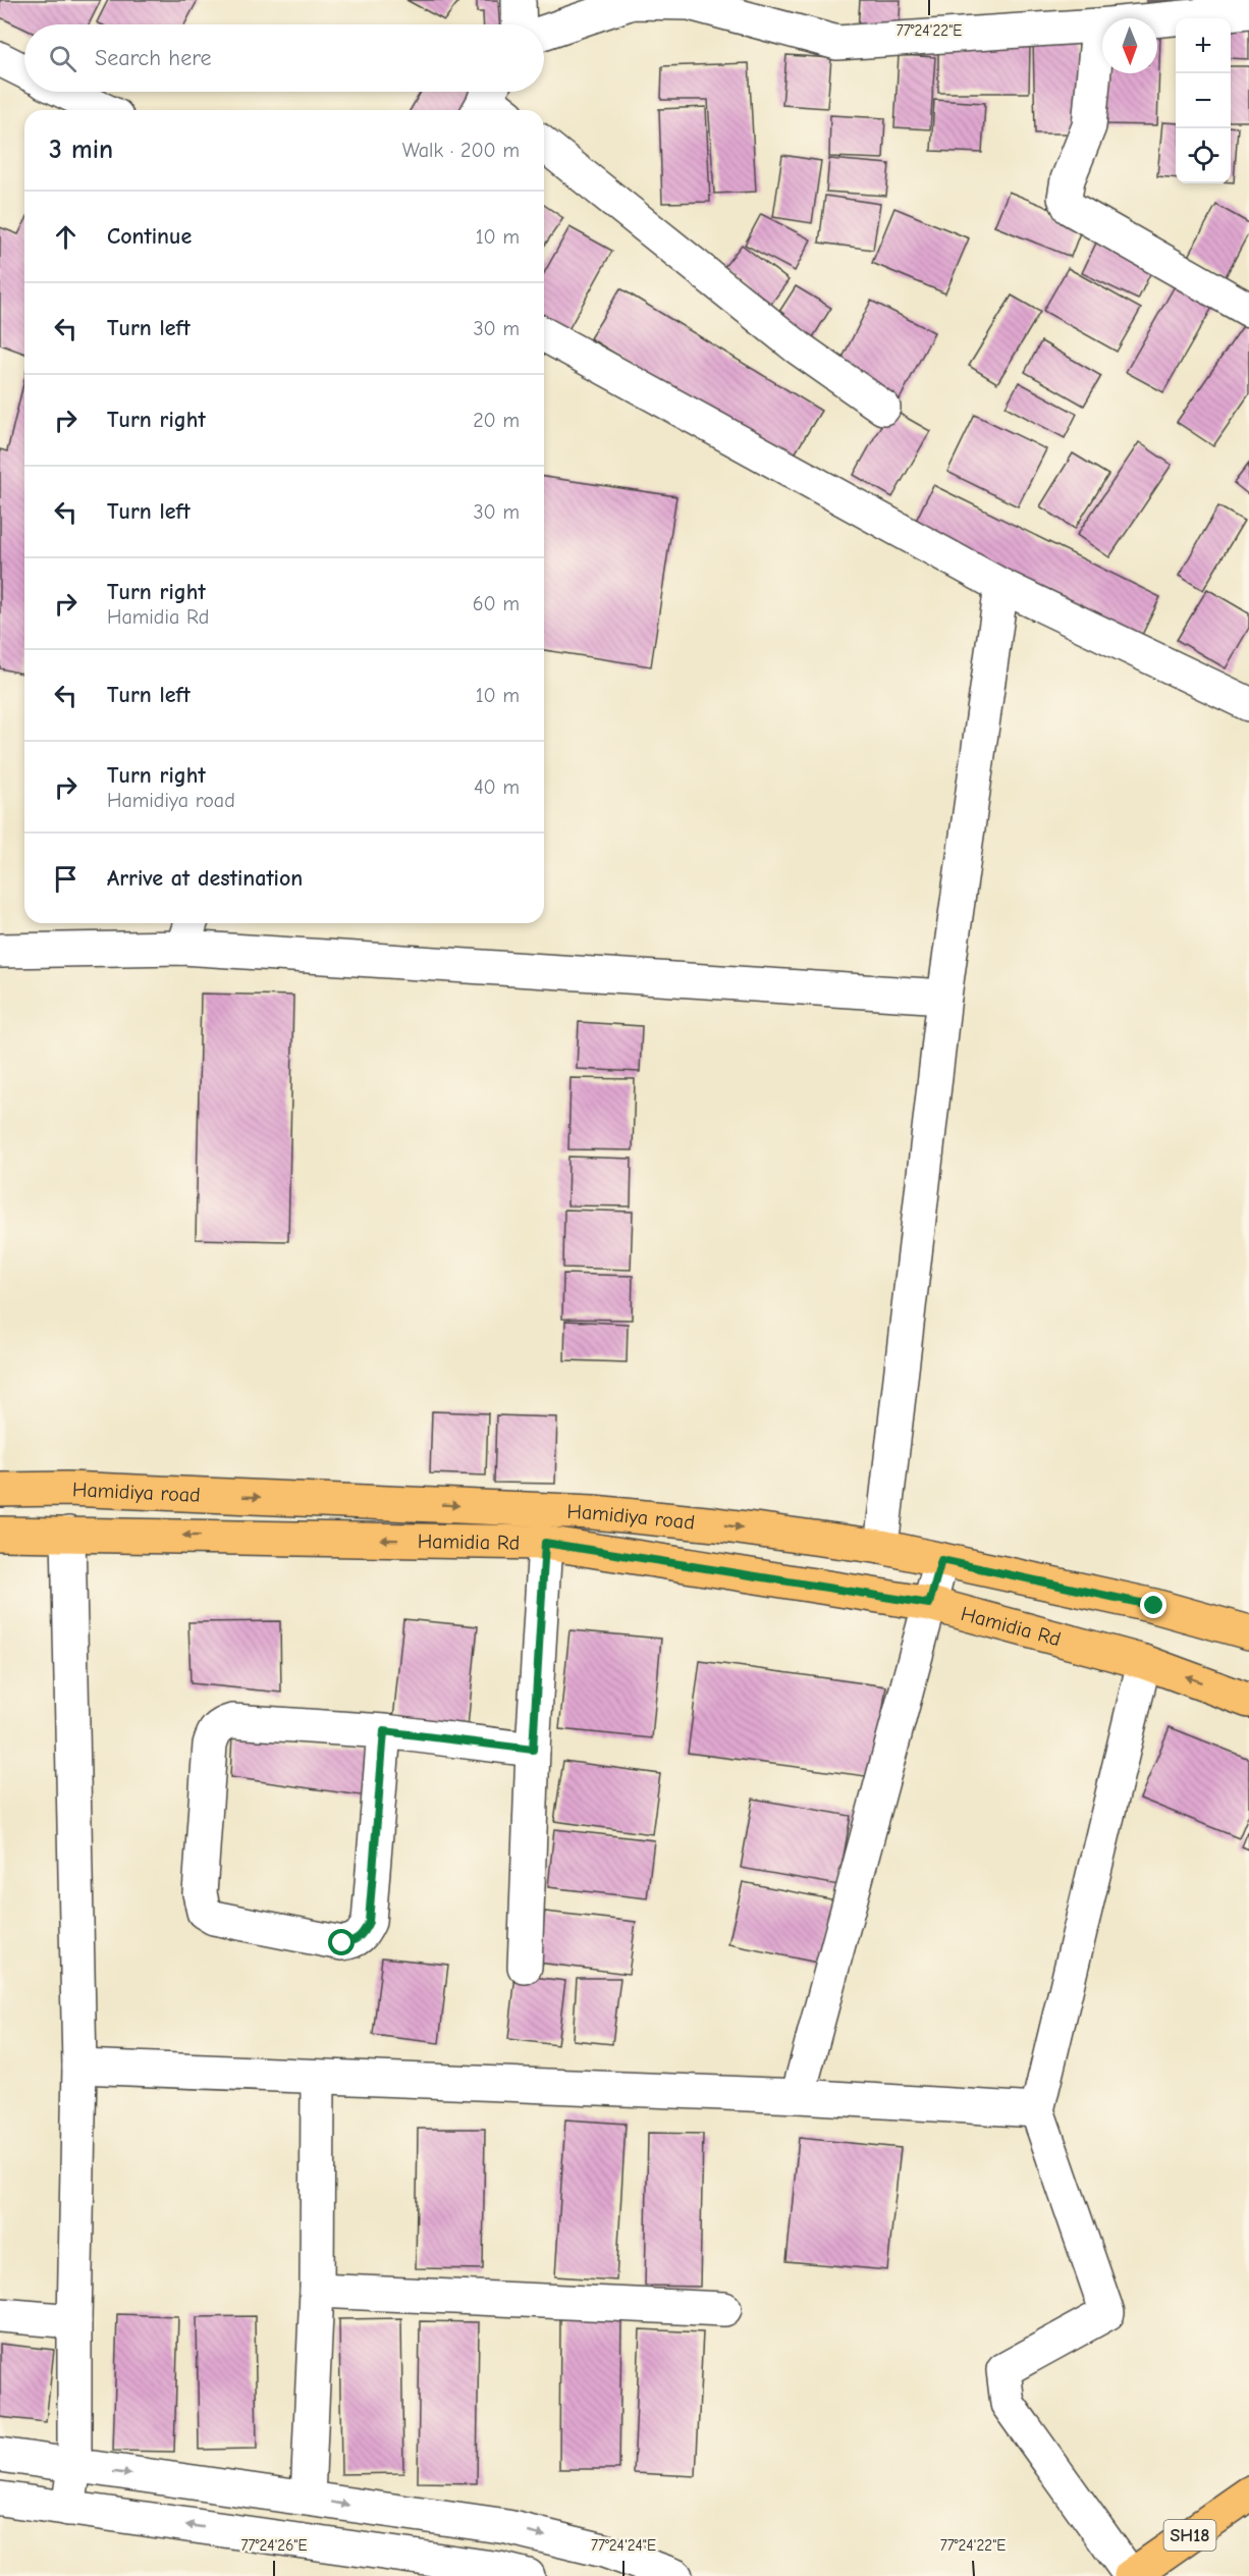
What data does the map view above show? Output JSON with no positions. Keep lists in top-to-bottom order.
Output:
{
  "streets": {
    "main road": ["Hamidiya road", "Hamidia Rd", "SH18"]
  },
  "one_way": ["Hamidiya road", "Hamidia Rd"],
  "north": "bottom",
  "page": {
    "map_buttons": ["+", "−"],
    "search": "Search here",
    "heading": ["3 min", "Walk · 200 m"],
    "list": [
      ["Continue", "10 m"],
      ["Turn left", "30 m"],
      ["Turn right", "20 m"],
      ["Turn left", "30 m"],
      ["Turn right", "Hamidia Rd", "60 m"],
      ["Turn left", "10 m"],
      ["Turn right", "Hamidiya road", "40 m"],
      "Arrive at destination"
    ]
  },
  "coordinates": ["77°24'22\"E", "77°24'26\"E", "77°24'24\"E"]
}
